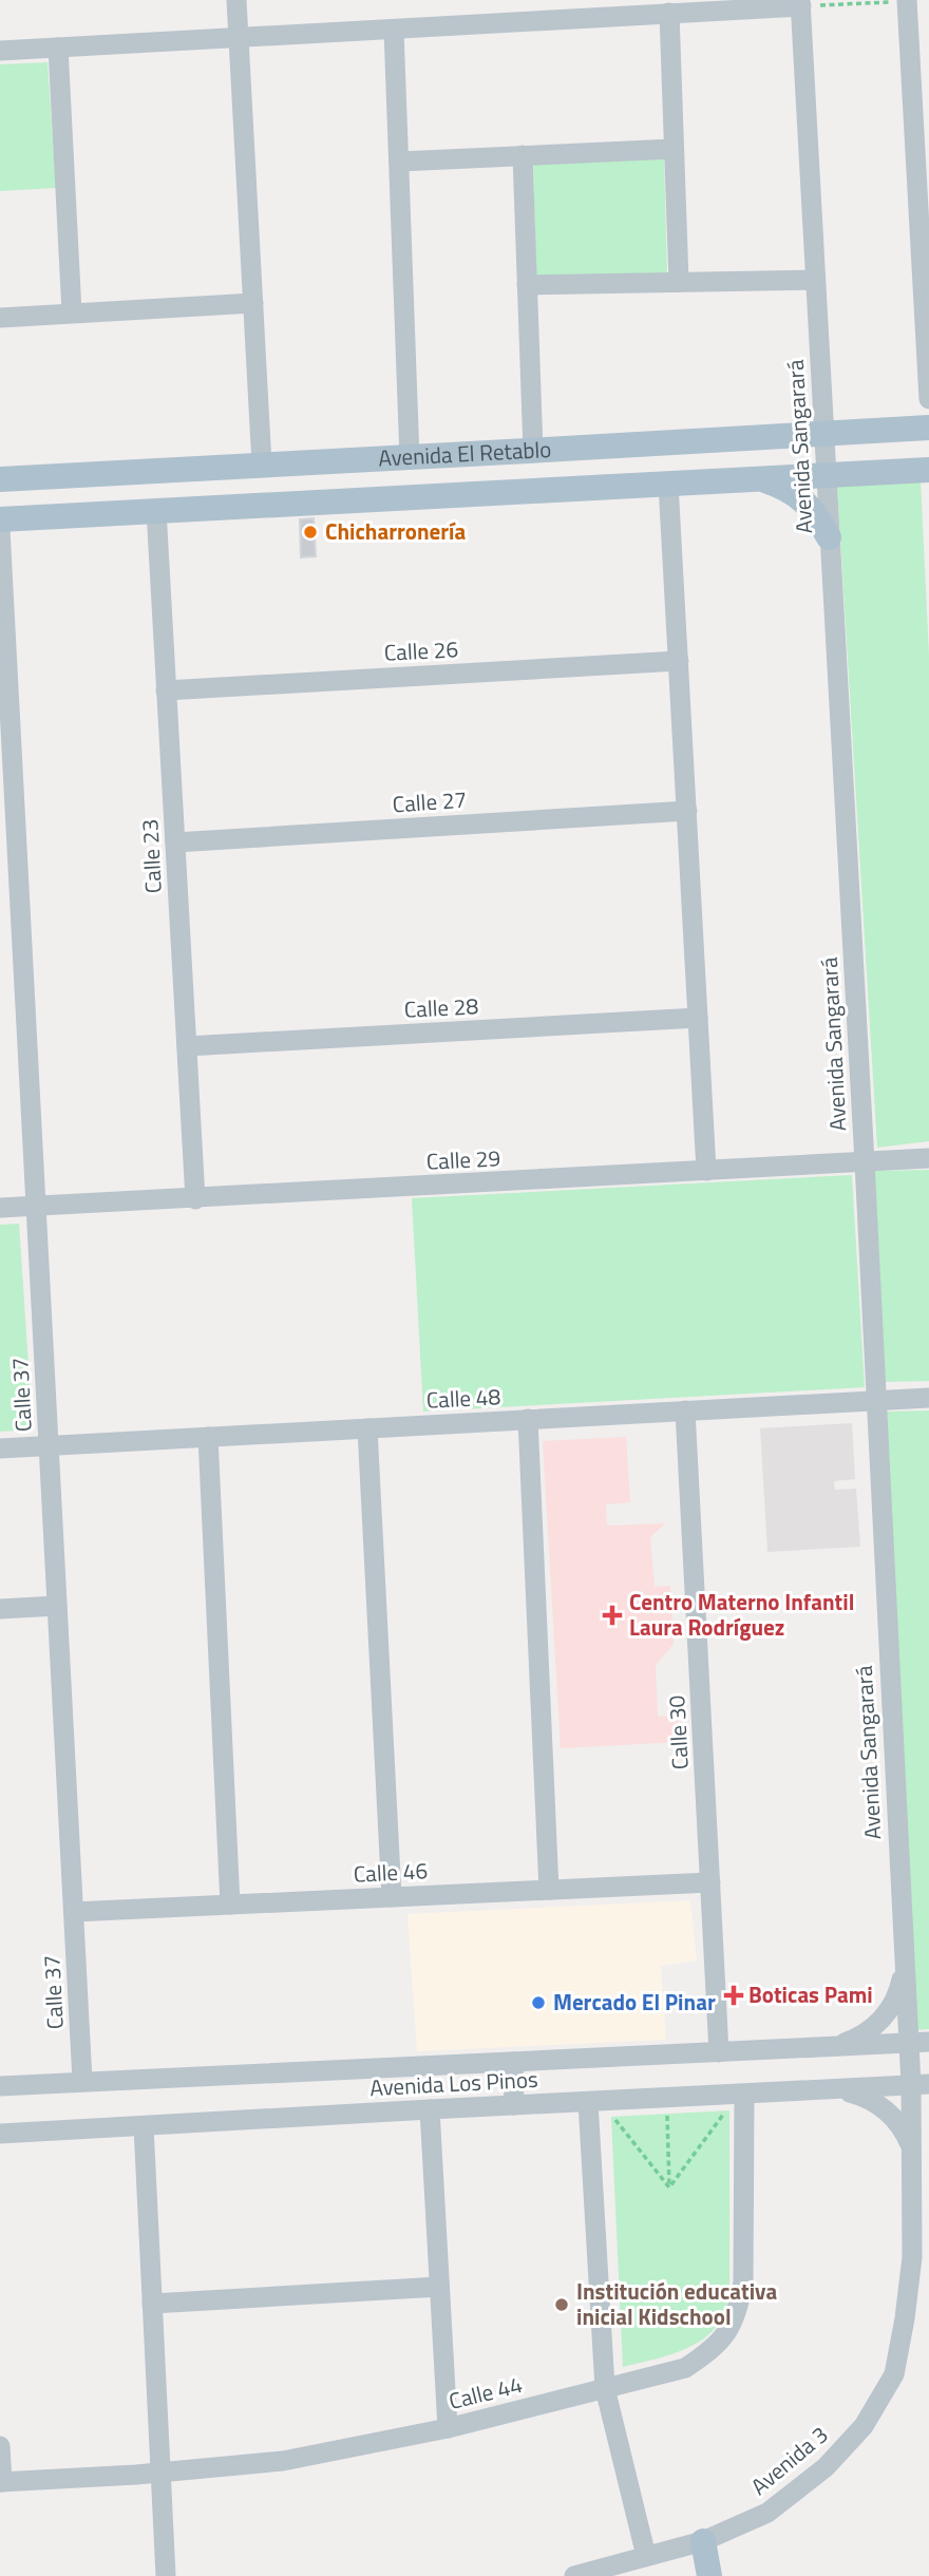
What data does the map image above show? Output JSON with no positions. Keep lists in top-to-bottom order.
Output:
{
  "streets": {
    "main road": ["Avenida El Retablo"],
    "street": [
      "Avenida Sangarará",
      "Calle 26",
      "Calle 27",
      "Calle 23",
      "Calle 28",
      "Calle 29",
      "Calle 37",
      "Calle 48",
      "Calle 30",
      "Calle 46",
      "Avenida Los Pinos",
      "Calle 44",
      "Avenida 3"
    ]
  },
  "crossings": [
    ["Avenida Sangarará", "Avenida El Retablo"],
    ["Avenida Sangarará", "Calle 29"],
    ["Avenida Sangarará", "Calle 48"],
    ["Avenida Sangarará", "Avenida Los Pinos"],
    ["Avenida Sangarará", "Avenida 3"],
    ["Avenida El Retablo", "Calle 23"],
    ["Calle 26", "Calle 23"],
    ["Calle 27", "Calle 23"],
    ["Calle 23", "Calle 28"],
    ["Calle 23", "Calle 29"],
    ["Calle 29", "Calle 37"],
    ["Calle 37", "Calle 48"],
    ["Calle 37", "Calle 46"],
    ["Calle 37", "Avenida Los Pinos"],
    ["Calle 48", "Calle 30"],
    ["Calle 30", "Calle 46"],
    ["Calle 30", "Avenida Los Pinos"],
    ["Avenida Los Pinos", "Calle 44"],
    ["Avenida Los Pinos", "Avenida 3"]
  ],
  "places": {
    "other": ["Chicharronería", "Mercado El Pinar", "Institución educativa inicial Kidschool"],
    "health": ["Centro Materno Infantil Laura Rodríguez", "Boticas Pami"]
  }
}
